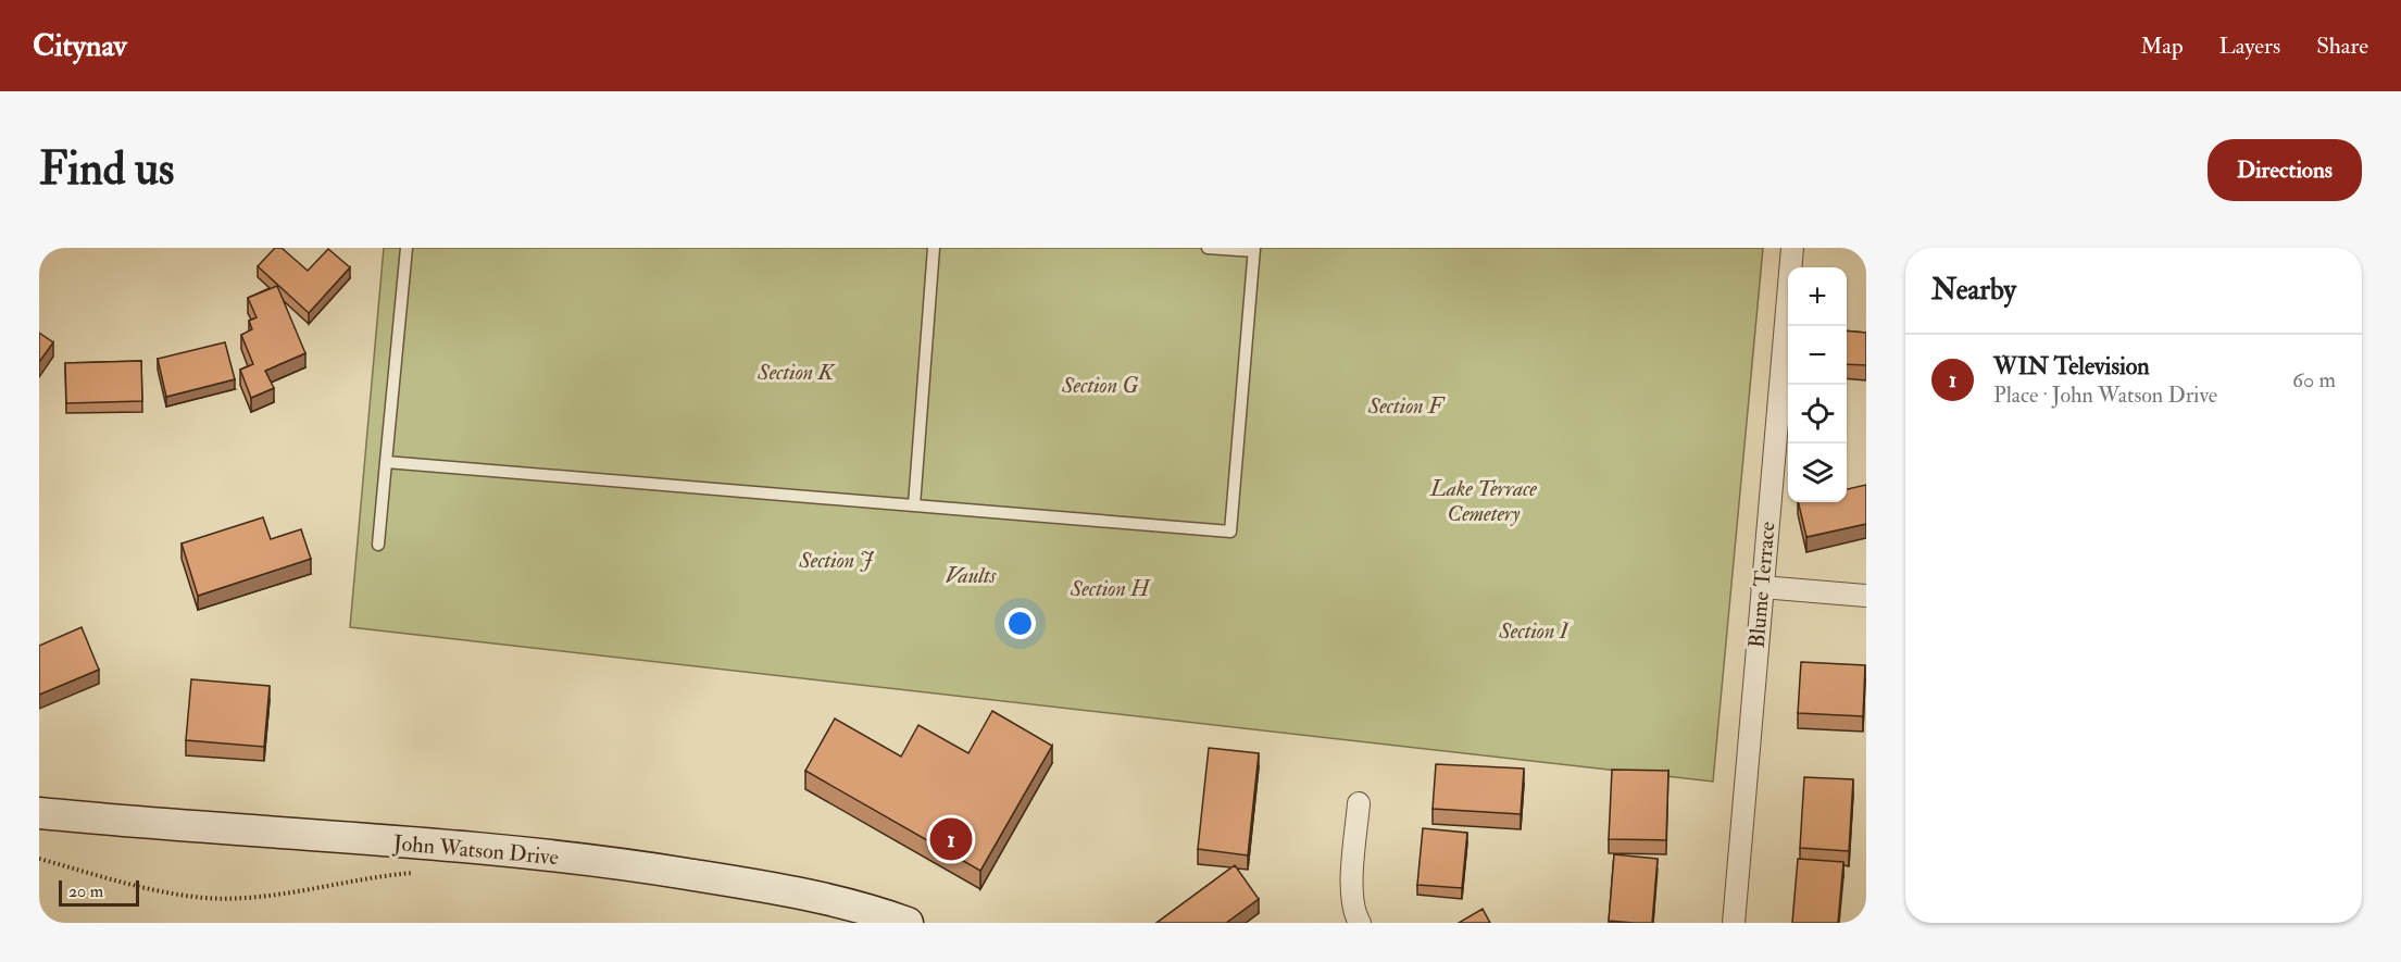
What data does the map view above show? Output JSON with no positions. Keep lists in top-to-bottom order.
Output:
{
  "streets": {
    "street": ["Blume Terrace", "John Watson Drive"]
  },
  "parks": [
    "Section K",
    "Section G",
    "Section F",
    "Lake Terrace Cemetery",
    "Section J",
    "Vaults",
    "Section H",
    "Section I"
  ],
  "scale_bar": "20 m",
  "page": {
    "header": "Citynav",
    "nav": ["Map", "Layers", "Share"],
    "buttons": "Directions",
    "title": "Find us",
    "heading": "Nearby",
    "map_buttons": ["+", "−"],
    "list": [
      {
        "mark": "1",
        "name": "WIN Television",
        "note": "Place · John Watson Drive",
        "value": "60 m"
      }
    ],
    "pins": "1",
    "scale": "20 m"
  }
}
